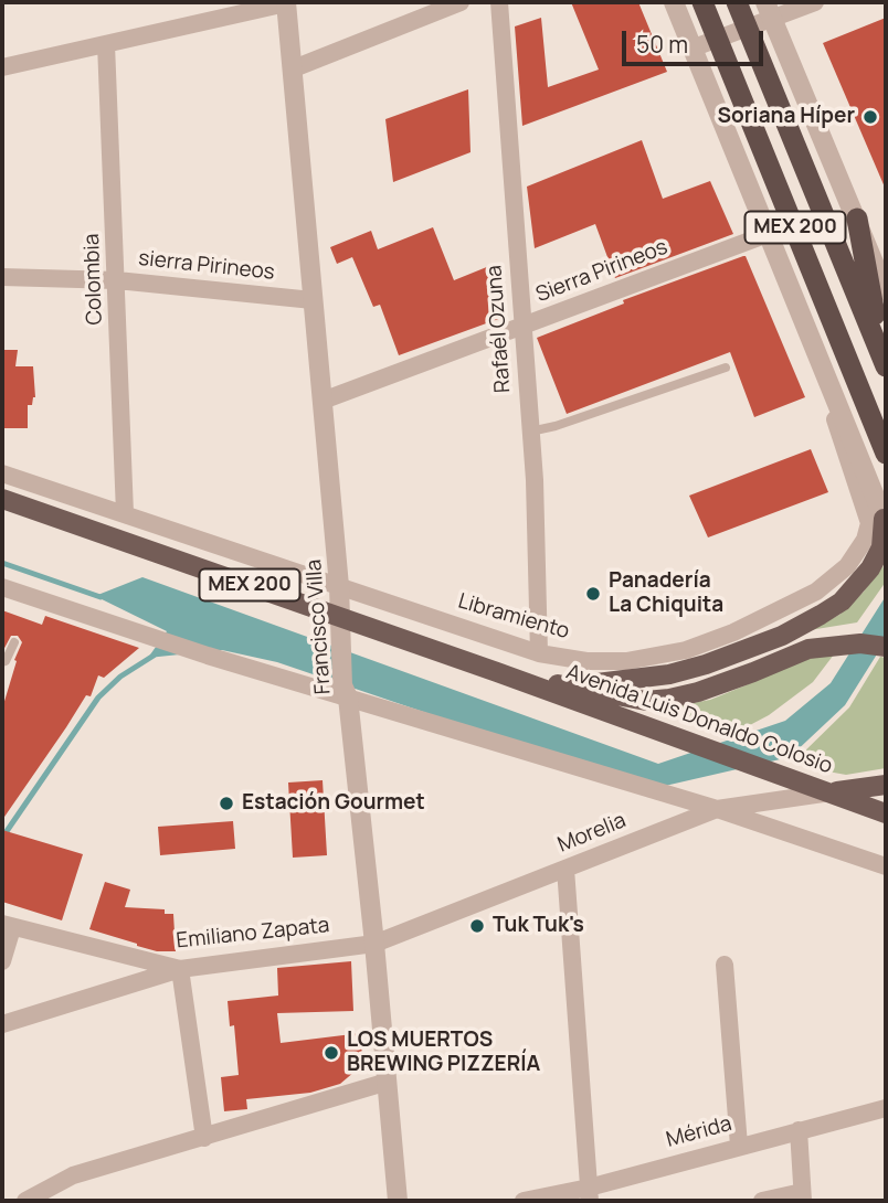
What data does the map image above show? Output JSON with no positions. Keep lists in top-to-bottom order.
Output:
{
  "streets": {
    "highway": ["MEX 200"],
    "main road": ["Avenida Luis Donaldo Colosio"],
    "street": [
      "sierra Pirineos",
      "Sierra Pirineos",
      "Colombia",
      "Rafaél Ozuna",
      "Libramiento",
      "Francisco Villa",
      "Morelia",
      "Emiliano Zapata",
      "Mérida"
    ]
  },
  "crossings": [
    ["sierra Pirineos", "Colombia"],
    ["sierra Pirineos", "Francisco Villa"],
    ["Sierra Pirineos", "Rafaél Ozuna"],
    ["Sierra Pirineos", "Francisco Villa"],
    ["Colombia", "Libramiento"],
    ["Rafaél Ozuna", "Libramiento"],
    ["Libramiento", "Francisco Villa"],
    ["Francisco Villa", "Avenida Luis Donaldo Colosio"],
    ["Francisco Villa", "Morelia"],
    ["Francisco Villa", "Emiliano Zapata"],
    ["Avenida Luis Donaldo Colosio", "Morelia"],
    ["Morelia", "Emiliano Zapata"]
  ],
  "places": [
    "Soriana Híper",
    "Panadería La Chiquita",
    "Estación Gourmet",
    "Tuk Tuk's",
    "LOS MUERTOS BREWING PIZZERÍA"
  ],
  "scale_bar": "50 m"
}
